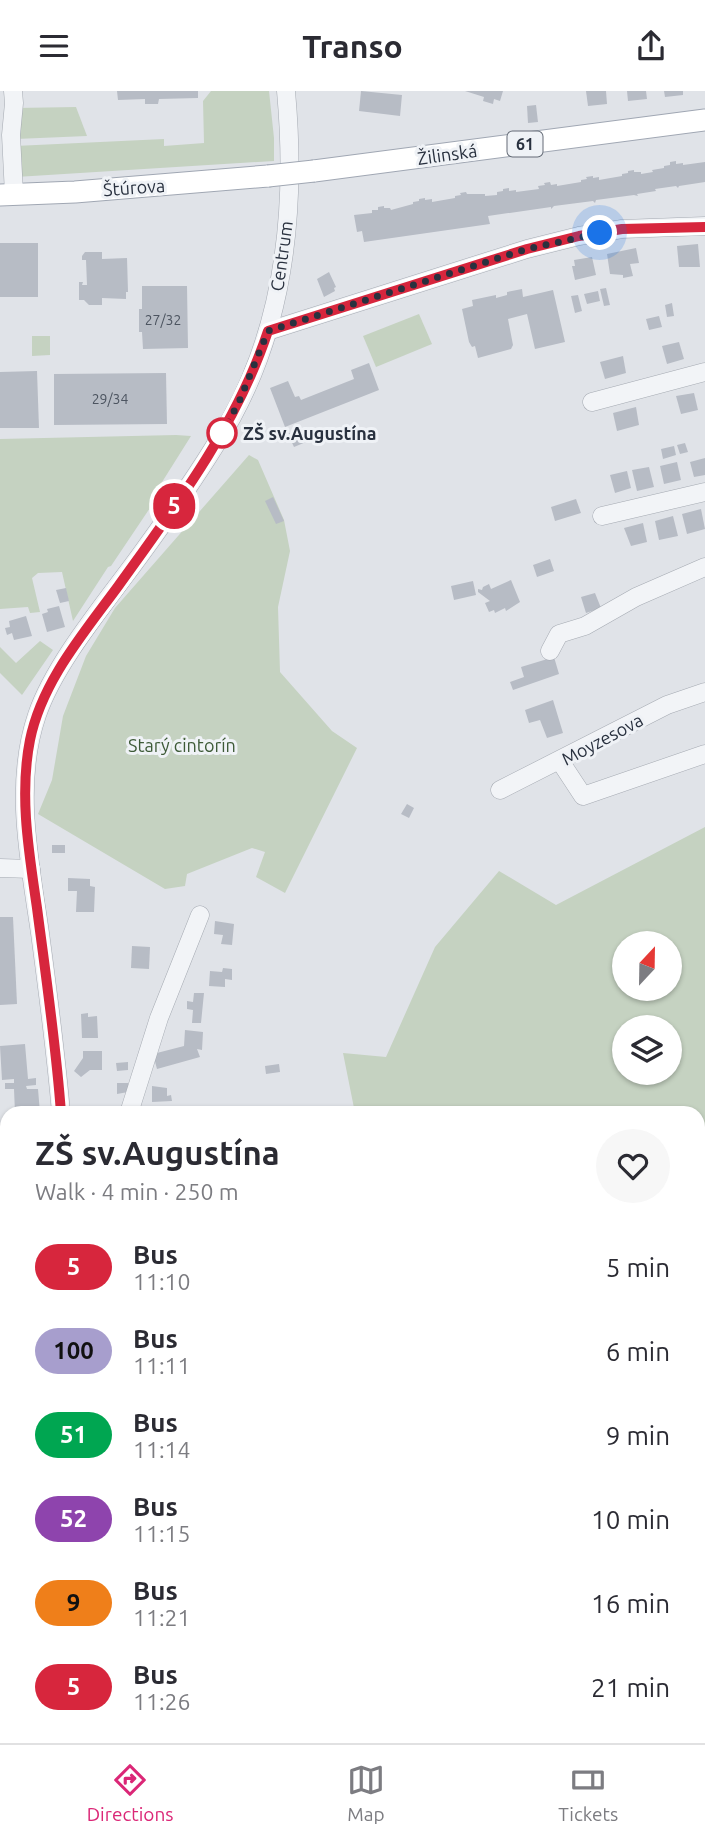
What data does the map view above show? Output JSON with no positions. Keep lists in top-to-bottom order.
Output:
{
  "streets": {
    "main road": ["61", "Žilinská", "Štúrova"],
    "street": ["Centrum", "Moyzesova"]
  },
  "crossings": [
    ["Žilinská", "Štúrova"]
  ],
  "parks": ["Starý cintorín"],
  "places": ["ZŠ sv.Augustína"],
  "lines": ["bus line 5"],
  "house_numbers": ["27/32", "29/34"],
  "north": "top",
  "page": {
    "header": "Transo",
    "on_map": "5",
    "heading": ["ZŠ sv.Augustína", "Walk · 4 min · 250 m"],
    "list": [
      {
        "mark": "5",
        "name": "Bus",
        "note": "11:10",
        "value": "5 min"
      },
      {
        "mark": "100",
        "name": "Bus",
        "note": "11:11",
        "value": "6 min"
      },
      {
        "mark": "51",
        "name": "Bus",
        "note": "11:14",
        "value": "9 min"
      },
      {
        "mark": "52",
        "name": "Bus",
        "note": "11:15",
        "value": "10 min"
      },
      {
        "mark": "9",
        "name": "Bus",
        "note": "11:21",
        "value": "16 min"
      },
      {
        "mark": "5",
        "name": "Bus",
        "note": "11:26",
        "value": "21 min"
      }
    ],
    "tabs": ["Directions", "Map", "Tickets"]
  }
}
